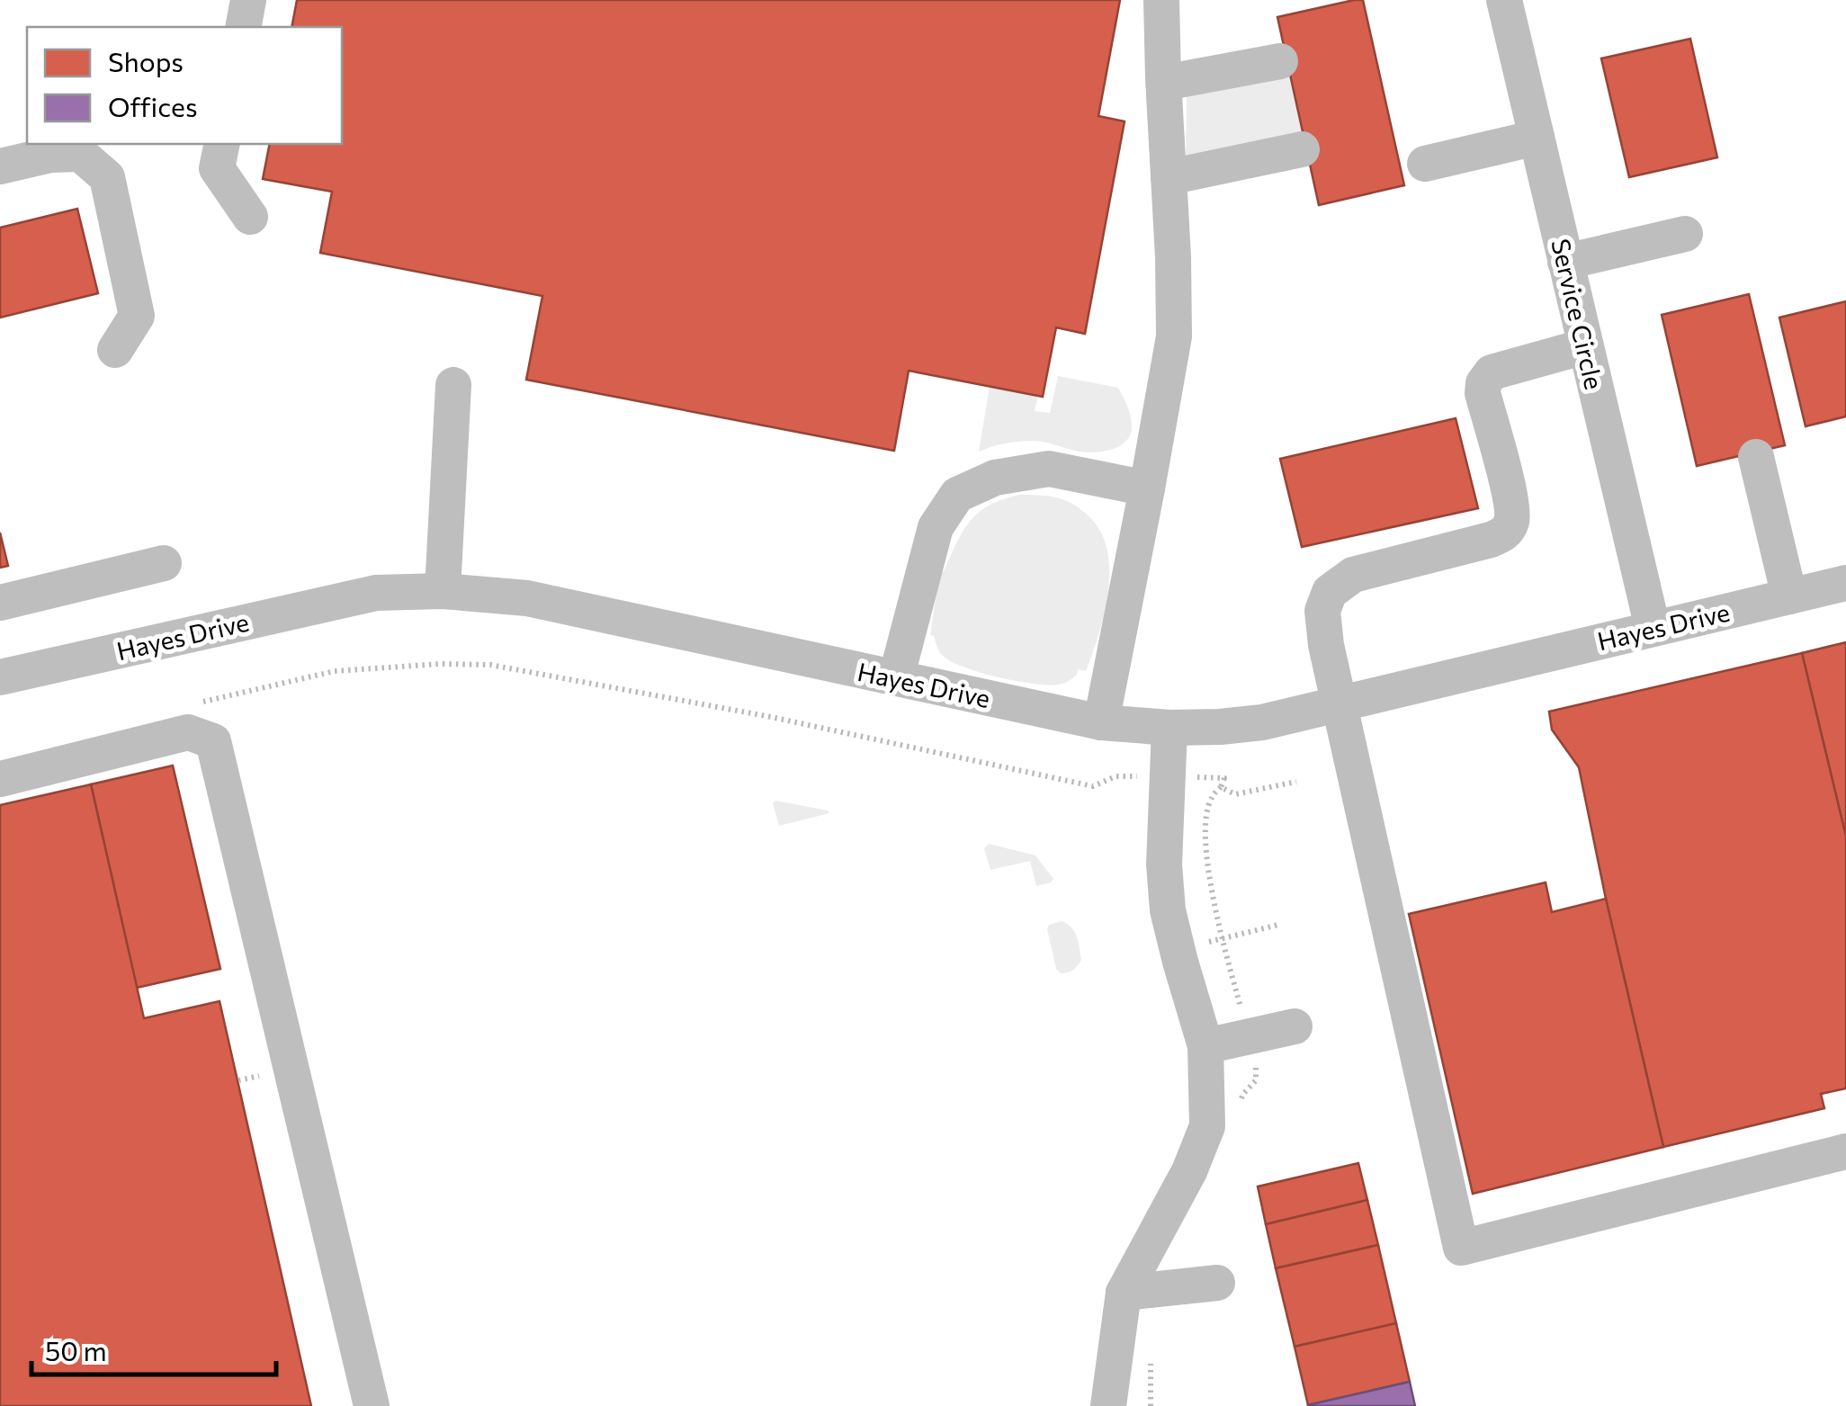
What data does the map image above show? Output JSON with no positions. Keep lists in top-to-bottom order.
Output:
{
  "streets": {
    "street": ["Service Circle", "Hayes Drive"]
  },
  "crossings": [
    ["Service Circle", "Hayes Drive"]
  ],
  "legend": ["Shops", "Offices"],
  "scale_bar": "50 m"
}
